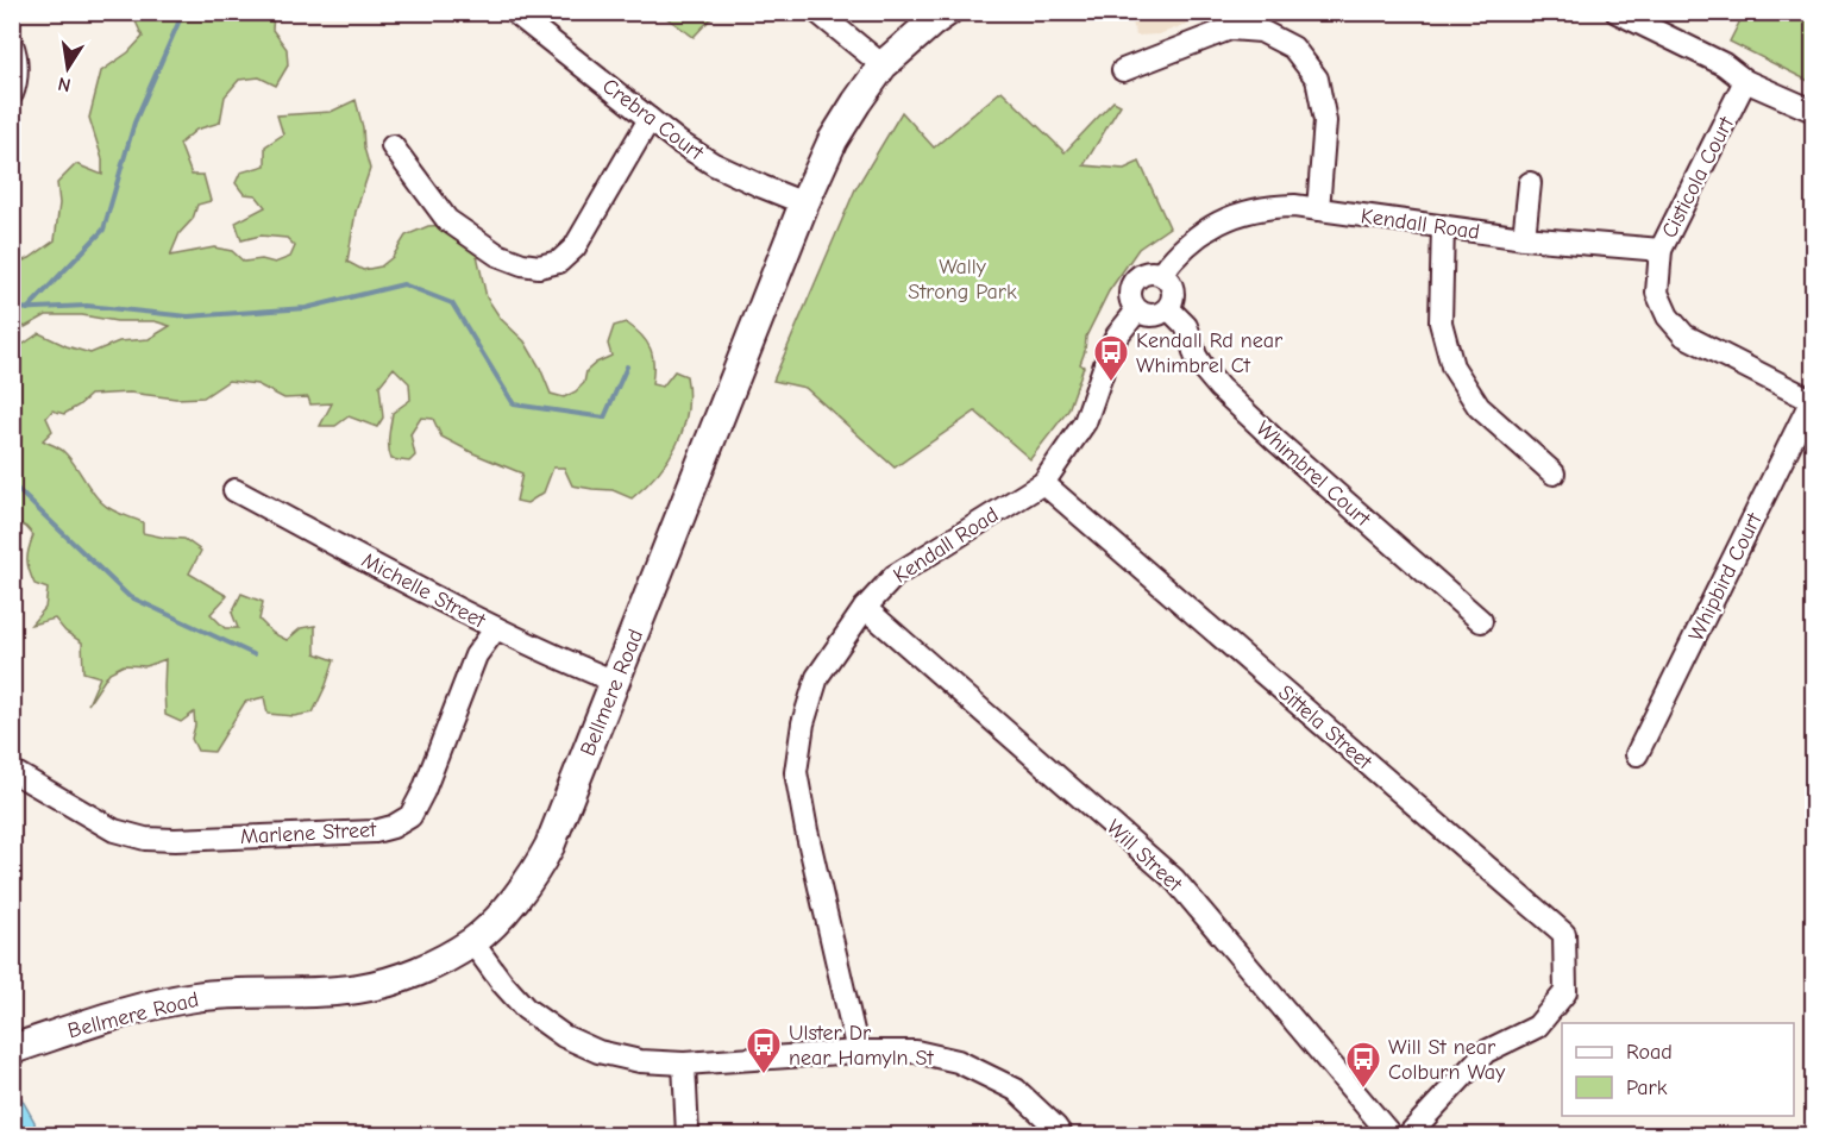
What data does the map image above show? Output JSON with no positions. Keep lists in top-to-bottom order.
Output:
{
  "streets": {
    "main road": ["Bellmere Road"],
    "street": [
      "Crebra Court",
      "Cisticola Court",
      "Kendall Road",
      "Whimbrel Court",
      "Whipbird Court",
      "Michelle Street",
      "Sittela Street",
      "Marlene Street",
      "Will Street"
    ]
  },
  "crossings": [
    ["Crebra Court", "Bellmere Road"],
    ["Cisticola Court", "Kendall Road"],
    ["Cisticola Court", "Whipbird Court"],
    ["Kendall Road", "Whimbrel Court"],
    ["Kendall Road", "Sittela Street"],
    ["Kendall Road", "Will Street"],
    ["Michelle Street", "Bellmere Road"],
    ["Michelle Street", "Marlene Street"]
  ],
  "parks": ["Wally Strong Park"],
  "places": {
    "bus stop": ["Kendall Rd near Whimbrel Ct", "Ulster Dr near Hamyln St", "Will St near Colburn Way"]
  },
  "legend": ["Road", "Park"],
  "north": "bottom"
}
